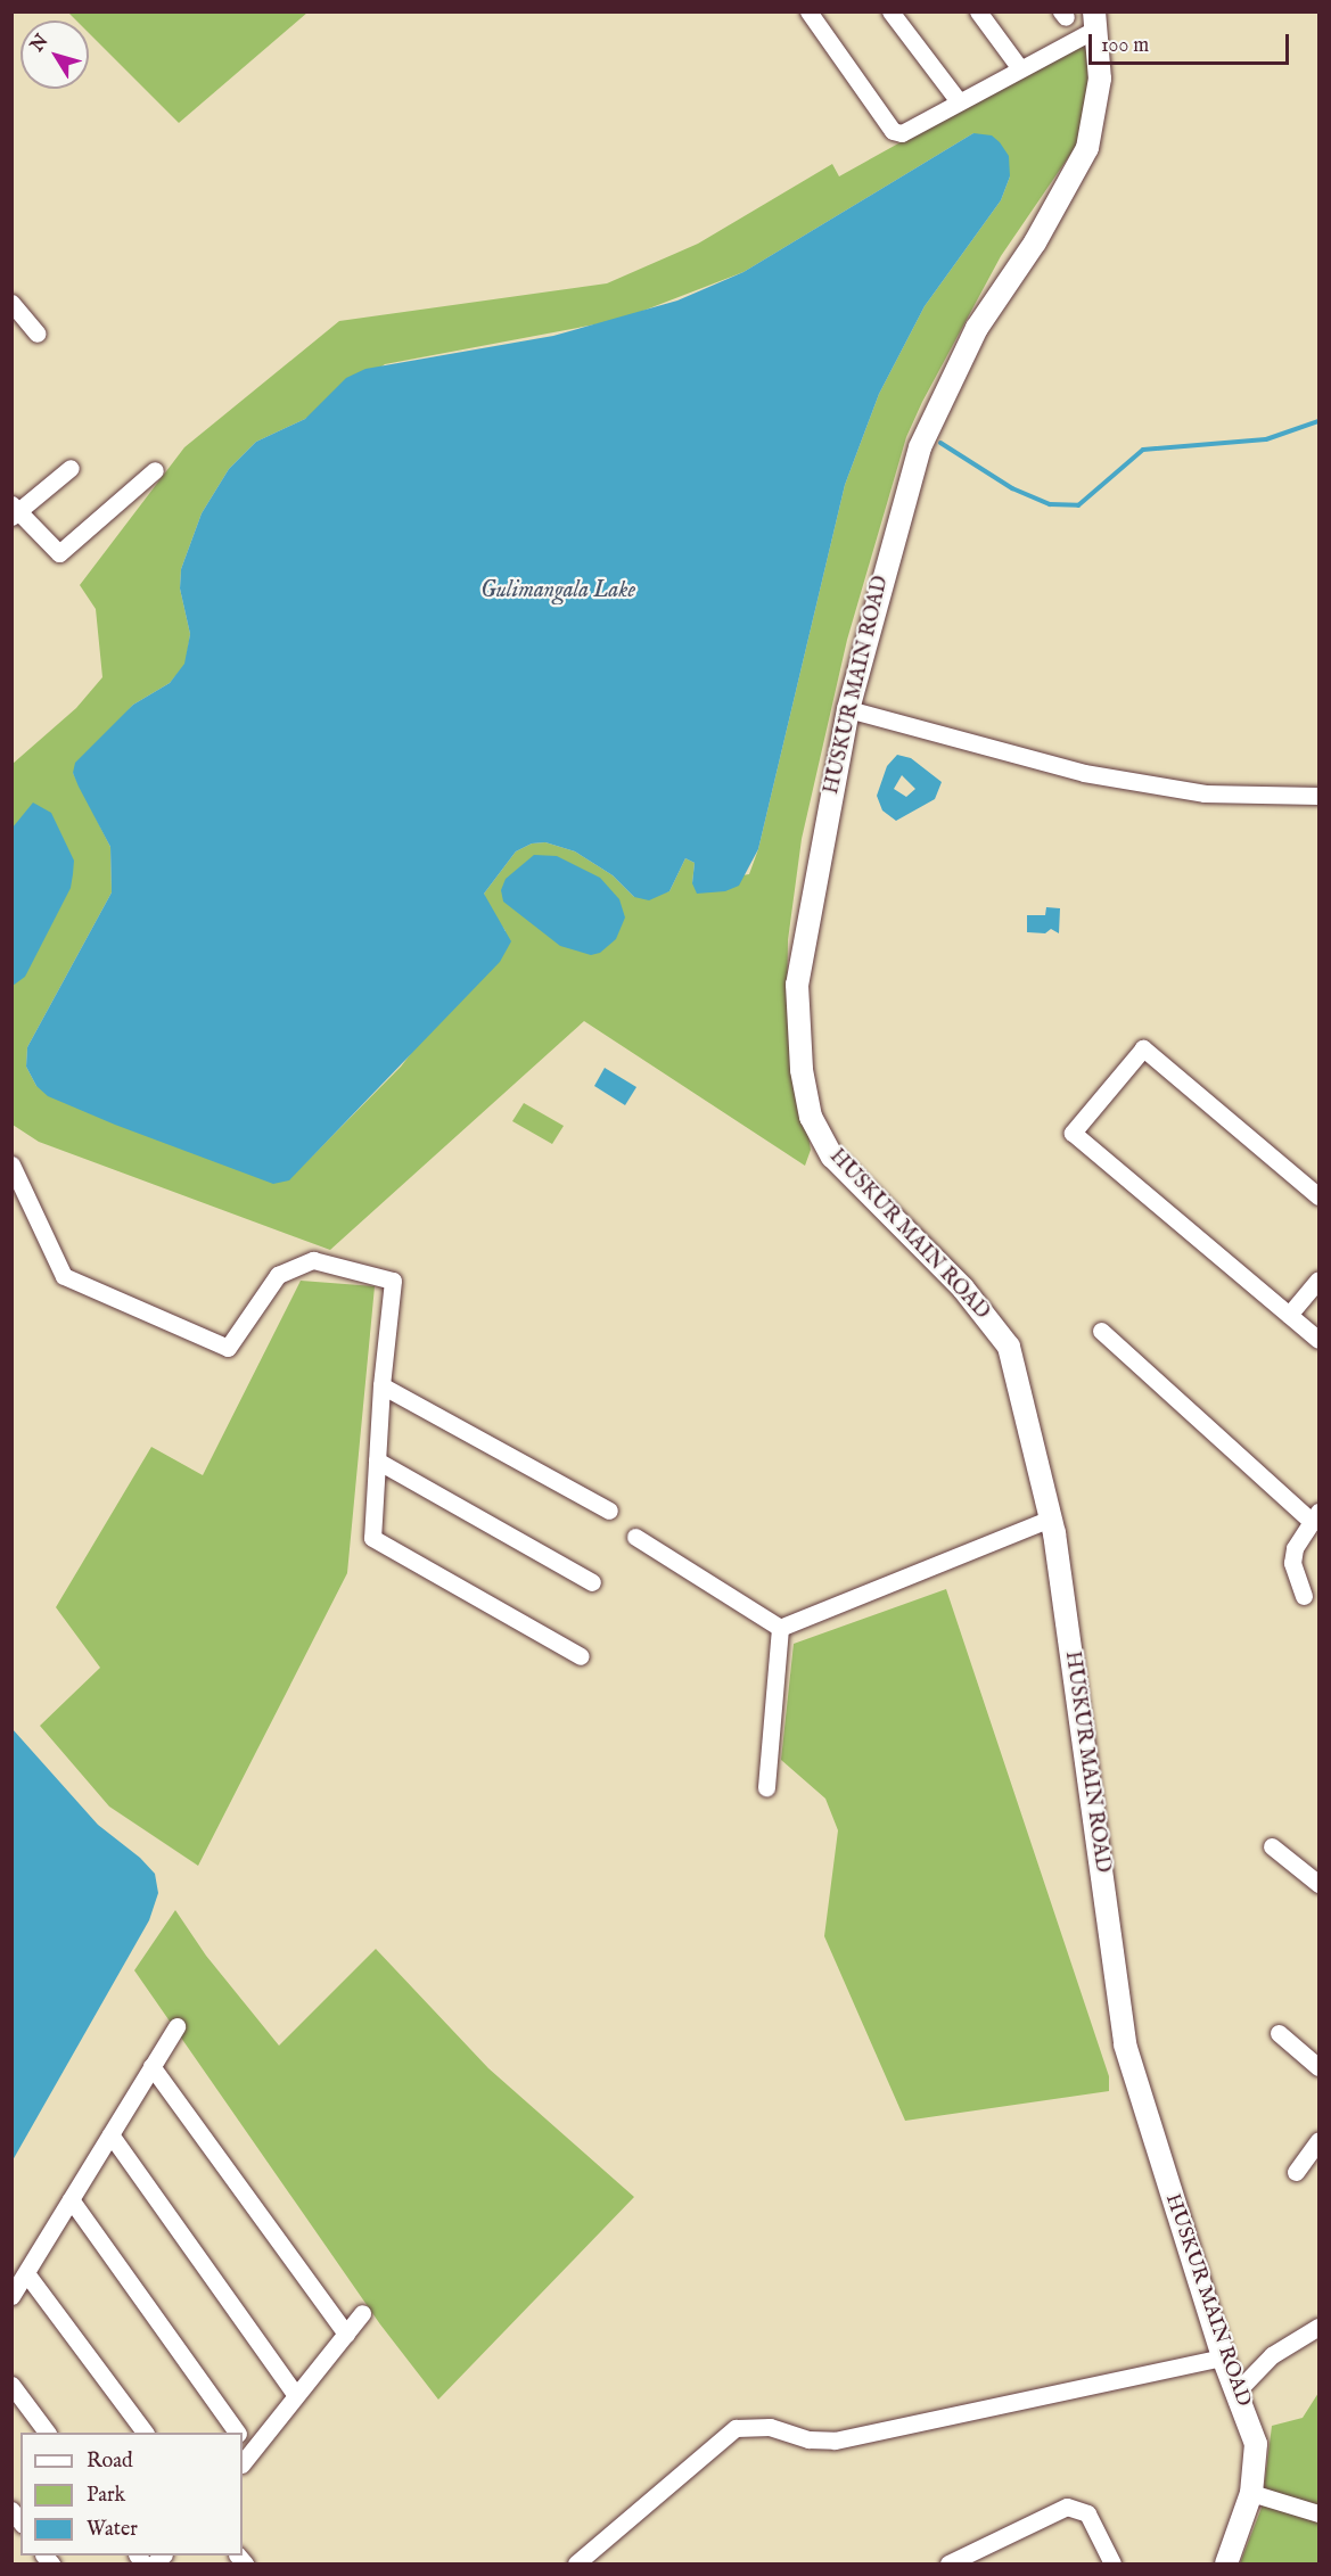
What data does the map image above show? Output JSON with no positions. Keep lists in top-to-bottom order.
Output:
{
  "streets": {
    "main road": ["HUSKUR MAIN ROAD"]
  },
  "water": ["Gulimangala Lake"],
  "legend": ["Road", "Park", "Water"],
  "scale_bar": "100 m",
  "north": "top left"
}
